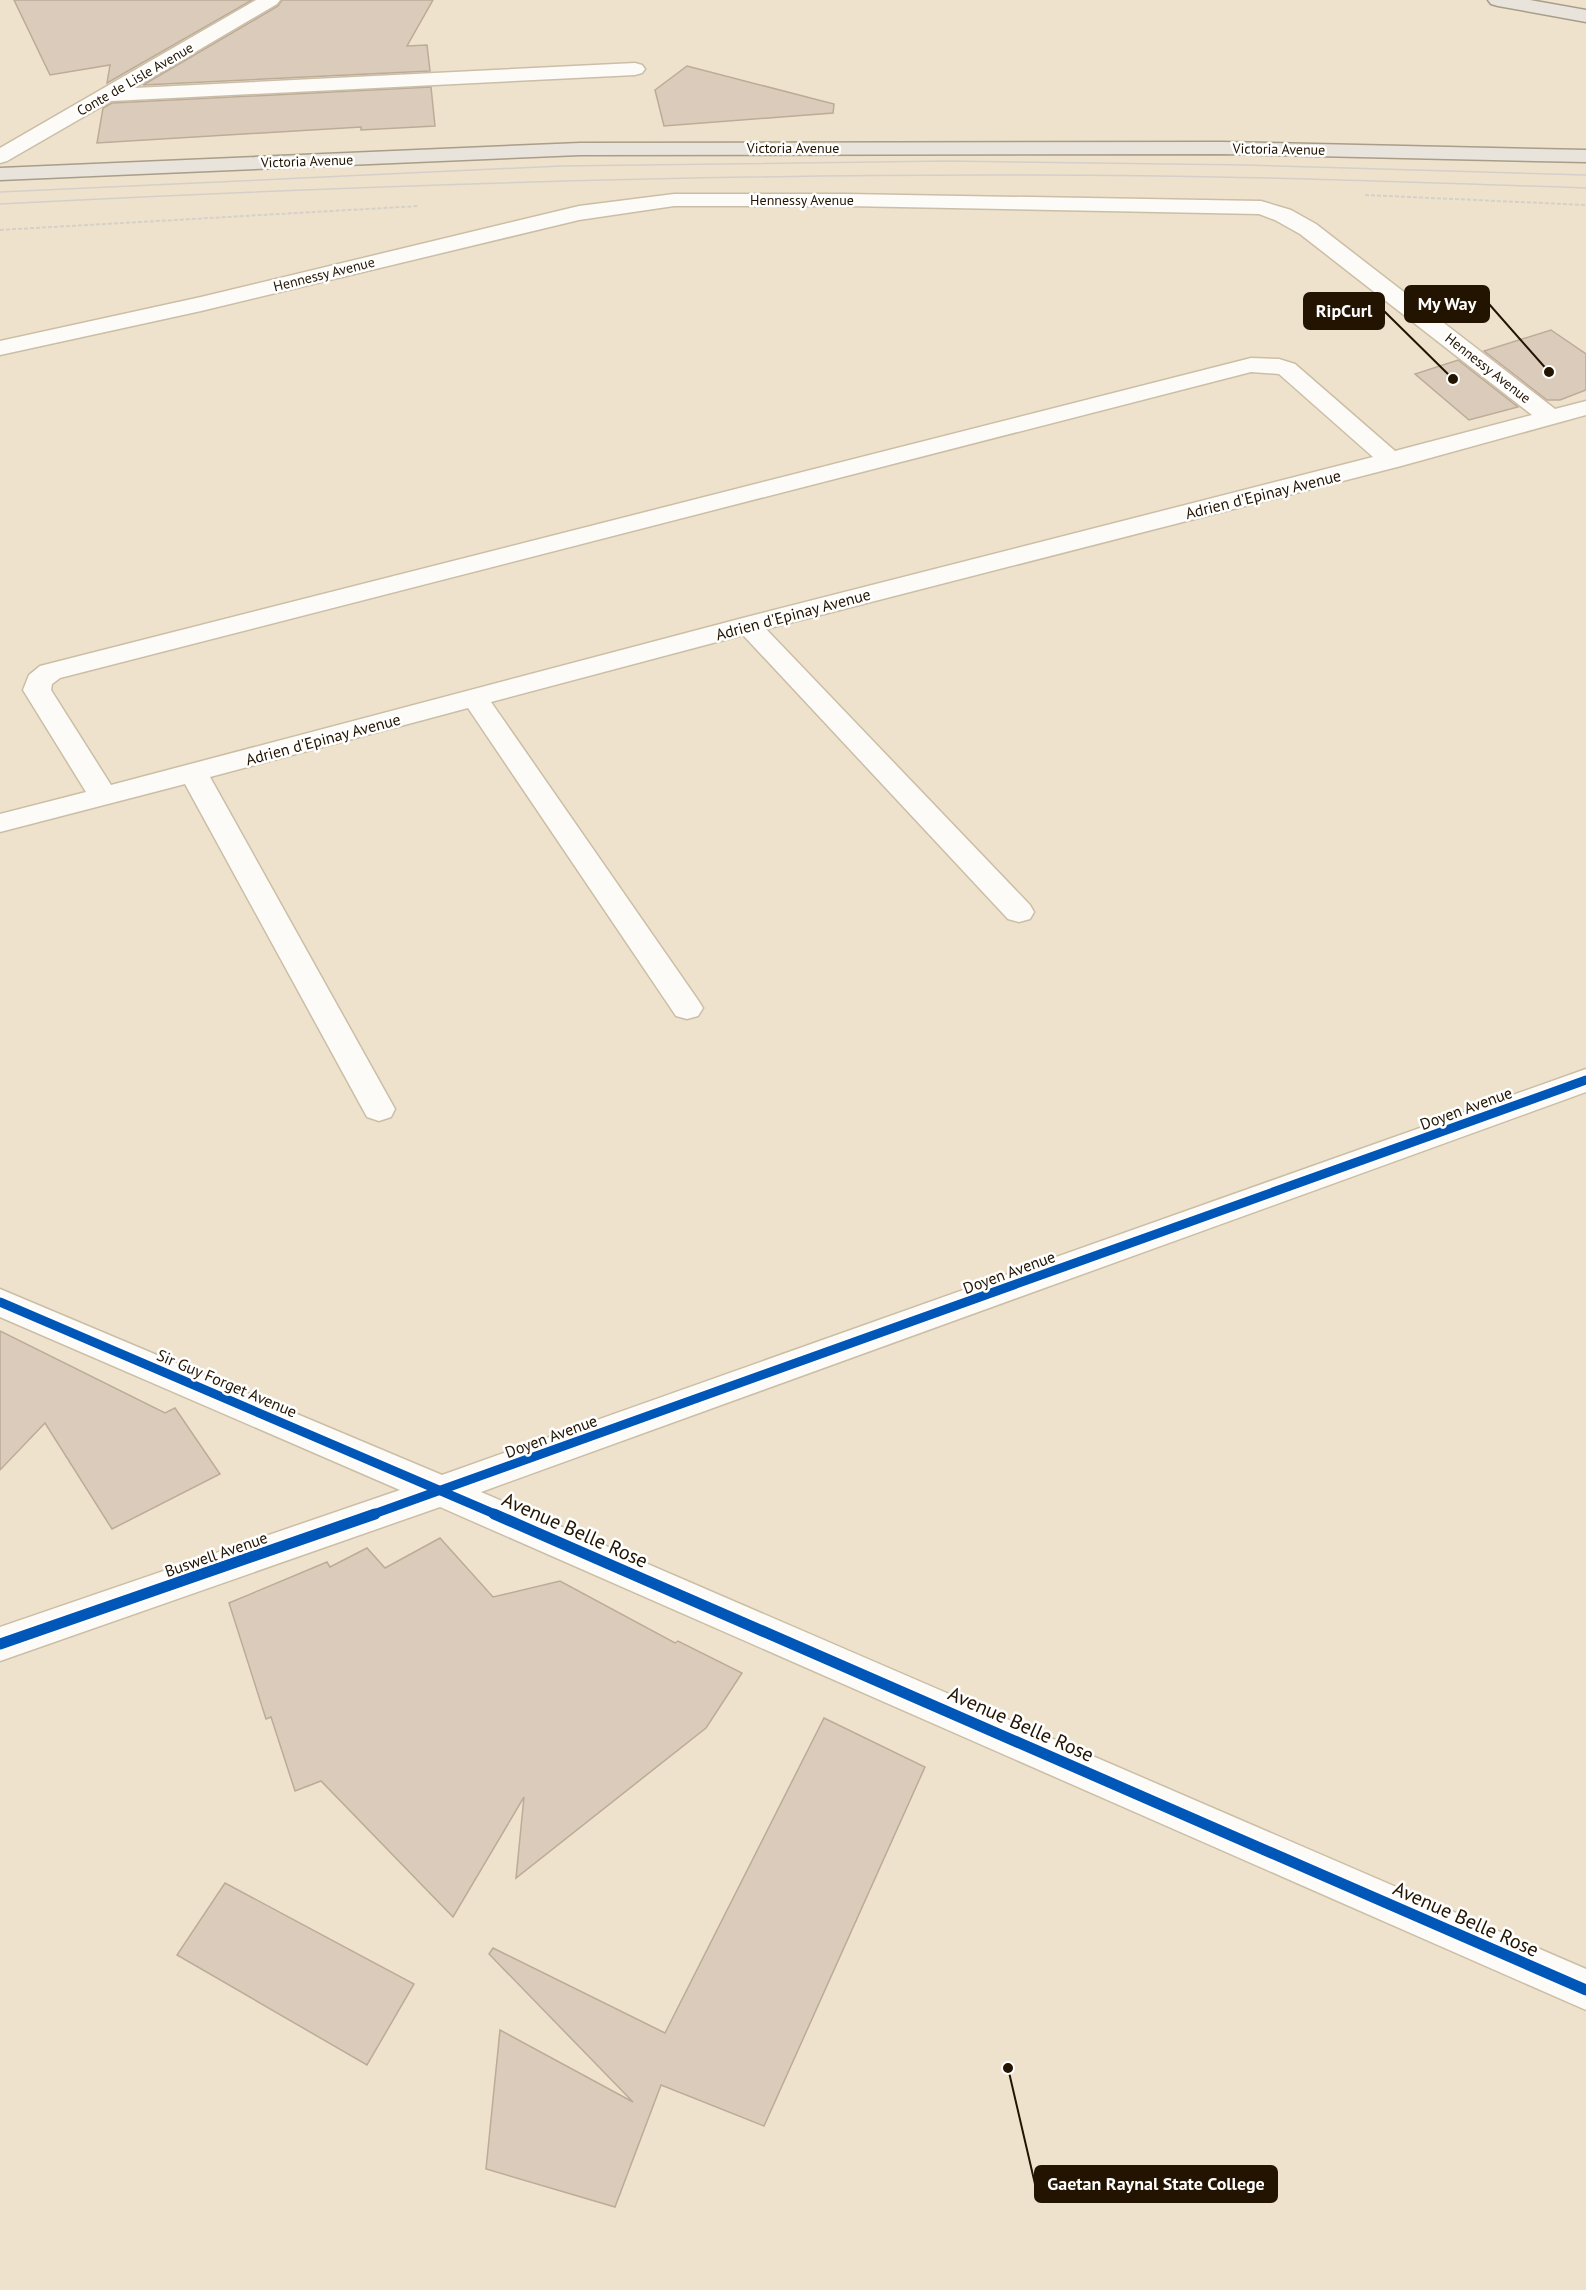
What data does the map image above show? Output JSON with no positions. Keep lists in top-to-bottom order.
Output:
{
  "streets": {
    "main road": ["Victoria Avenue"],
    "street": [
      "Conte de Lisle Avenue",
      "Hennessy Avenue",
      "Adrien d'Epinay Avenue",
      "Doyen Avenue",
      "Sir Guy Forget Avenue",
      "Avenue Belle Rose",
      "Buswell Avenue"
    ]
  },
  "crossings": [
    ["Hennessy Avenue", "Adrien d'Epinay Avenue"],
    ["Doyen Avenue", "Sir Guy Forget Avenue"],
    ["Doyen Avenue", "Avenue Belle Rose"],
    ["Doyen Avenue", "Buswell Avenue"],
    ["Sir Guy Forget Avenue", "Avenue Belle Rose"],
    ["Sir Guy Forget Avenue", "Buswell Avenue"],
    ["Avenue Belle Rose", "Buswell Avenue"]
  ],
  "places": ["My Way", "RipCurl", "Gaetan Raynal State College"]
}
